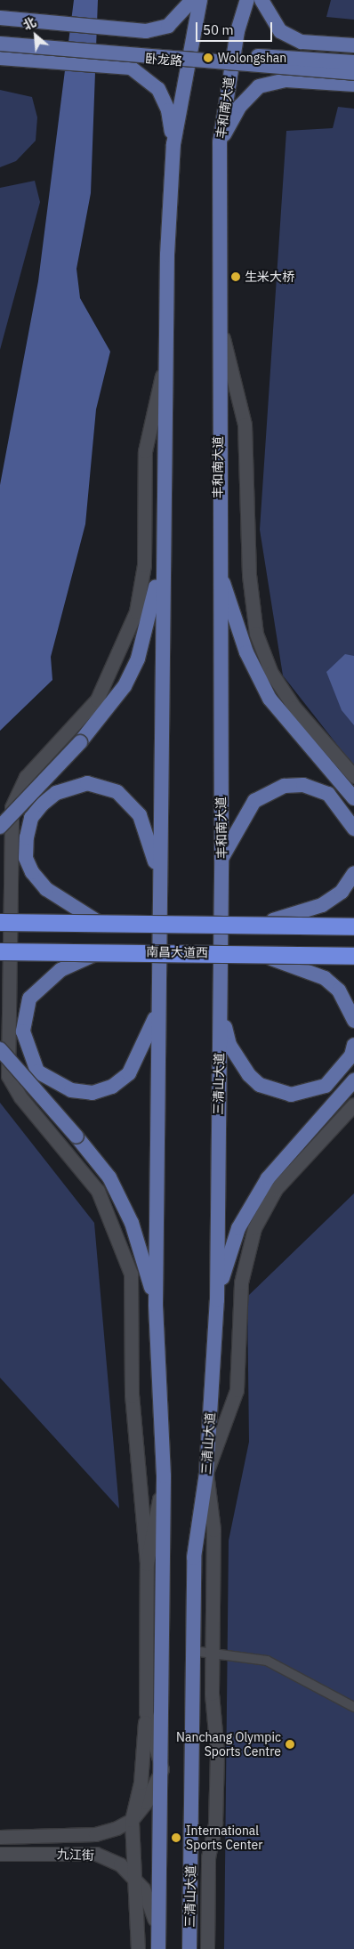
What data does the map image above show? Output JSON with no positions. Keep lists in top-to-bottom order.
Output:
{
  "streets": {
    "highway": ["南昌大道西"],
    "main road": [
      "卧龙路",
      "丰和南大道",
      "三清山大道",
      "九江街"
    ]
  },
  "crossings": [
    ["丰和南大道", "三清山大道"]
  ],
  "places": [
    "Wolongshan",
    "生米大桥",
    "Nanchang Olympic Sports Centre",
    "International Sports Center"
  ],
  "scale_bar": "50 m",
  "north": "top left"
}
